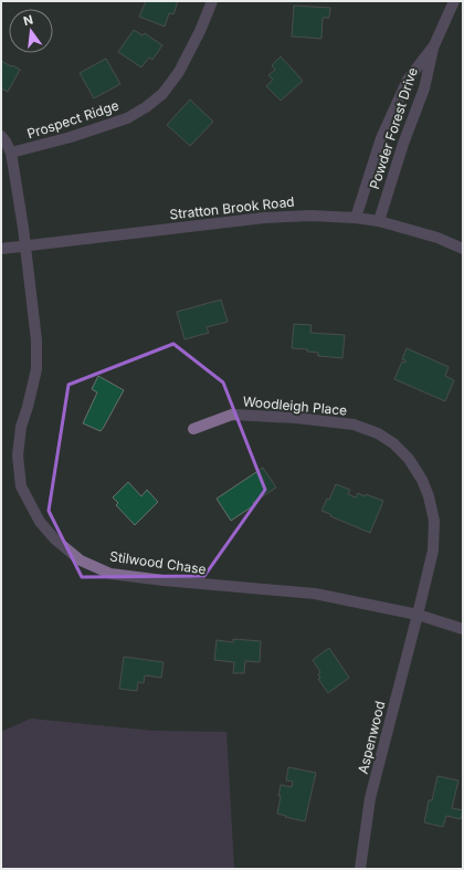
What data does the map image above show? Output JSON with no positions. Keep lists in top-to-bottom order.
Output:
{
  "streets": {
    "street": [
      "Prospect Ridge",
      "Powder Forest Drive",
      "Stratton Brook Road",
      "Woodleigh Place",
      "Stilwood Chase",
      "Aspenwood"
    ]
  },
  "crossings": [
    ["Prospect Ridge", "Stilwood Chase"],
    ["Powder Forest Drive", "Stratton Brook Road"],
    ["Stratton Brook Road", "Stilwood Chase"],
    ["Woodleigh Place", "Stilwood Chase"],
    ["Woodleigh Place", "Aspenwood"],
    ["Stilwood Chase", "Aspenwood"]
  ],
  "north": "top"
}
